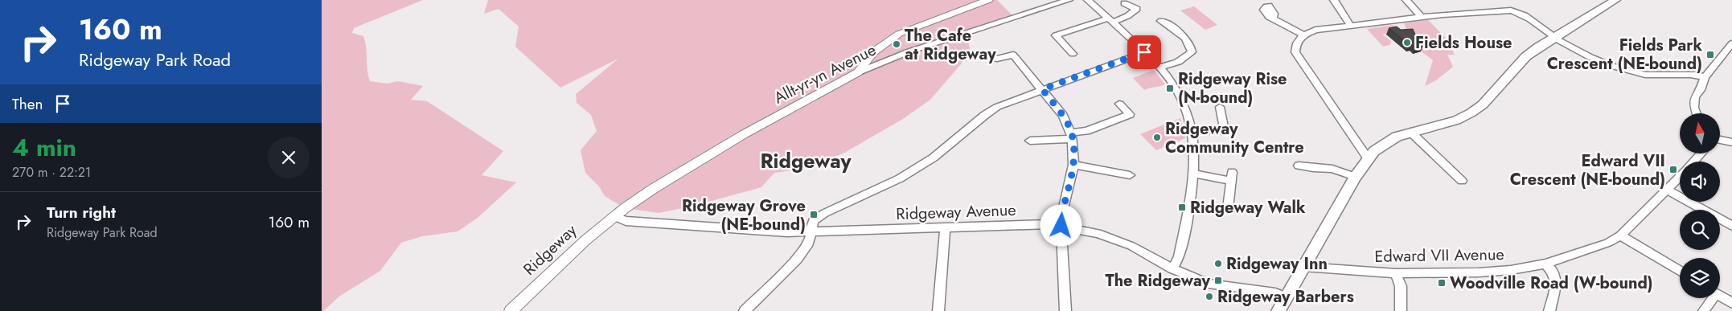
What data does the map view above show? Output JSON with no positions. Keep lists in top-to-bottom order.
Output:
{
  "streets": {
    "street": [
      "Allt-yr-yn Avenue",
      "Ridgeway Avenue",
      "Ridgeway",
      "Edward VII Avenue"
    ]
  },
  "crossings": [
    ["Allt-yr-yn Avenue", "Ridgeway Avenue"],
    ["Allt-yr-yn Avenue", "Ridgeway"],
    ["Ridgeway Avenue", "Ridgeway"]
  ],
  "districts": ["Ridgeway"],
  "places": {
    "other": [
      "Fields House",
      "The Cafe at Ridgeway",
      "Ridgeway Community Centre",
      "Ridgeway Inn",
      "Ridgeway Barbers"
    ],
    "transit": [
      "Fields Park Crescent (NE-bound)",
      "Ridgeway Rise (N-bound)",
      "Edward VII Crescent (NE-bound)",
      "Ridgeway Walk",
      "Ridgeway Grove (NE-bound)",
      "The Ridgeway",
      "Woodville Road (W-bound)"
    ]
  },
  "north": "top",
  "page": {
    "turn": ["160 m", "Ridgeway Park Road"],
    "then": "Then",
    "heading": ["4 min", "270 m · 22:21"],
    "list": [
      {
        "name": "Turn right",
        "note": "Ridgeway Park Road",
        "value": "160 m"
      }
    ]
  }
}
